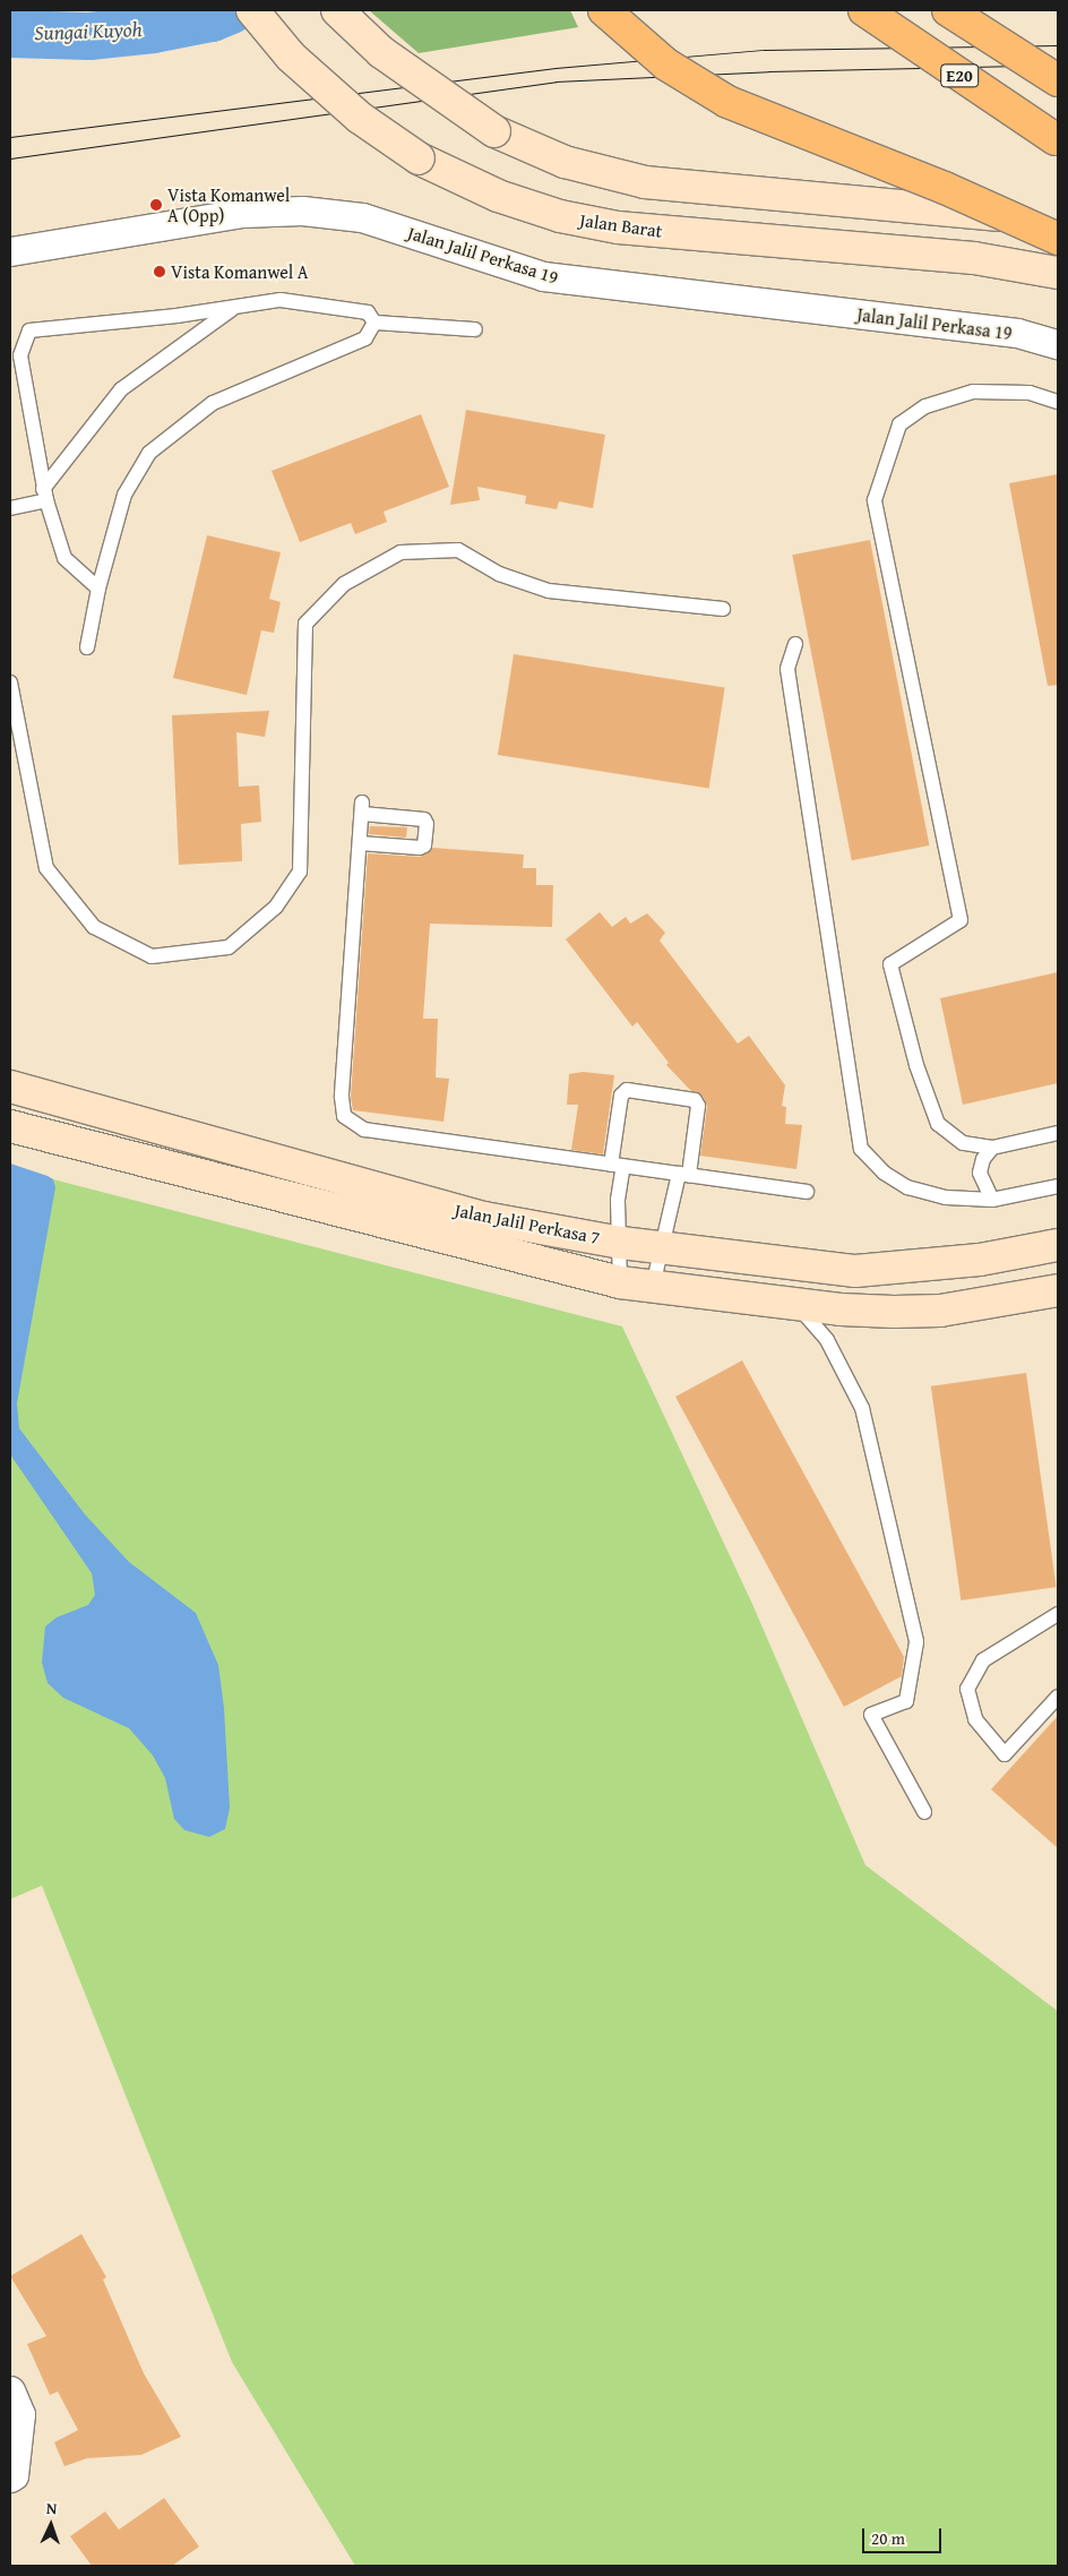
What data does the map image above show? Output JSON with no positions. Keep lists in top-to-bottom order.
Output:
{
  "streets": {
    "highway": ["E20"],
    "street": ["Jalan Barat", "Jalan Jalil Perkasa 19", "Jalan Jalil Perkasa 7"]
  },
  "water": ["Sungai Kuyoh"],
  "places": ["Vista Komanwel A (Opp)", "Vista Komanwel A"],
  "scale_bar": "20 m",
  "north": "top"
}
